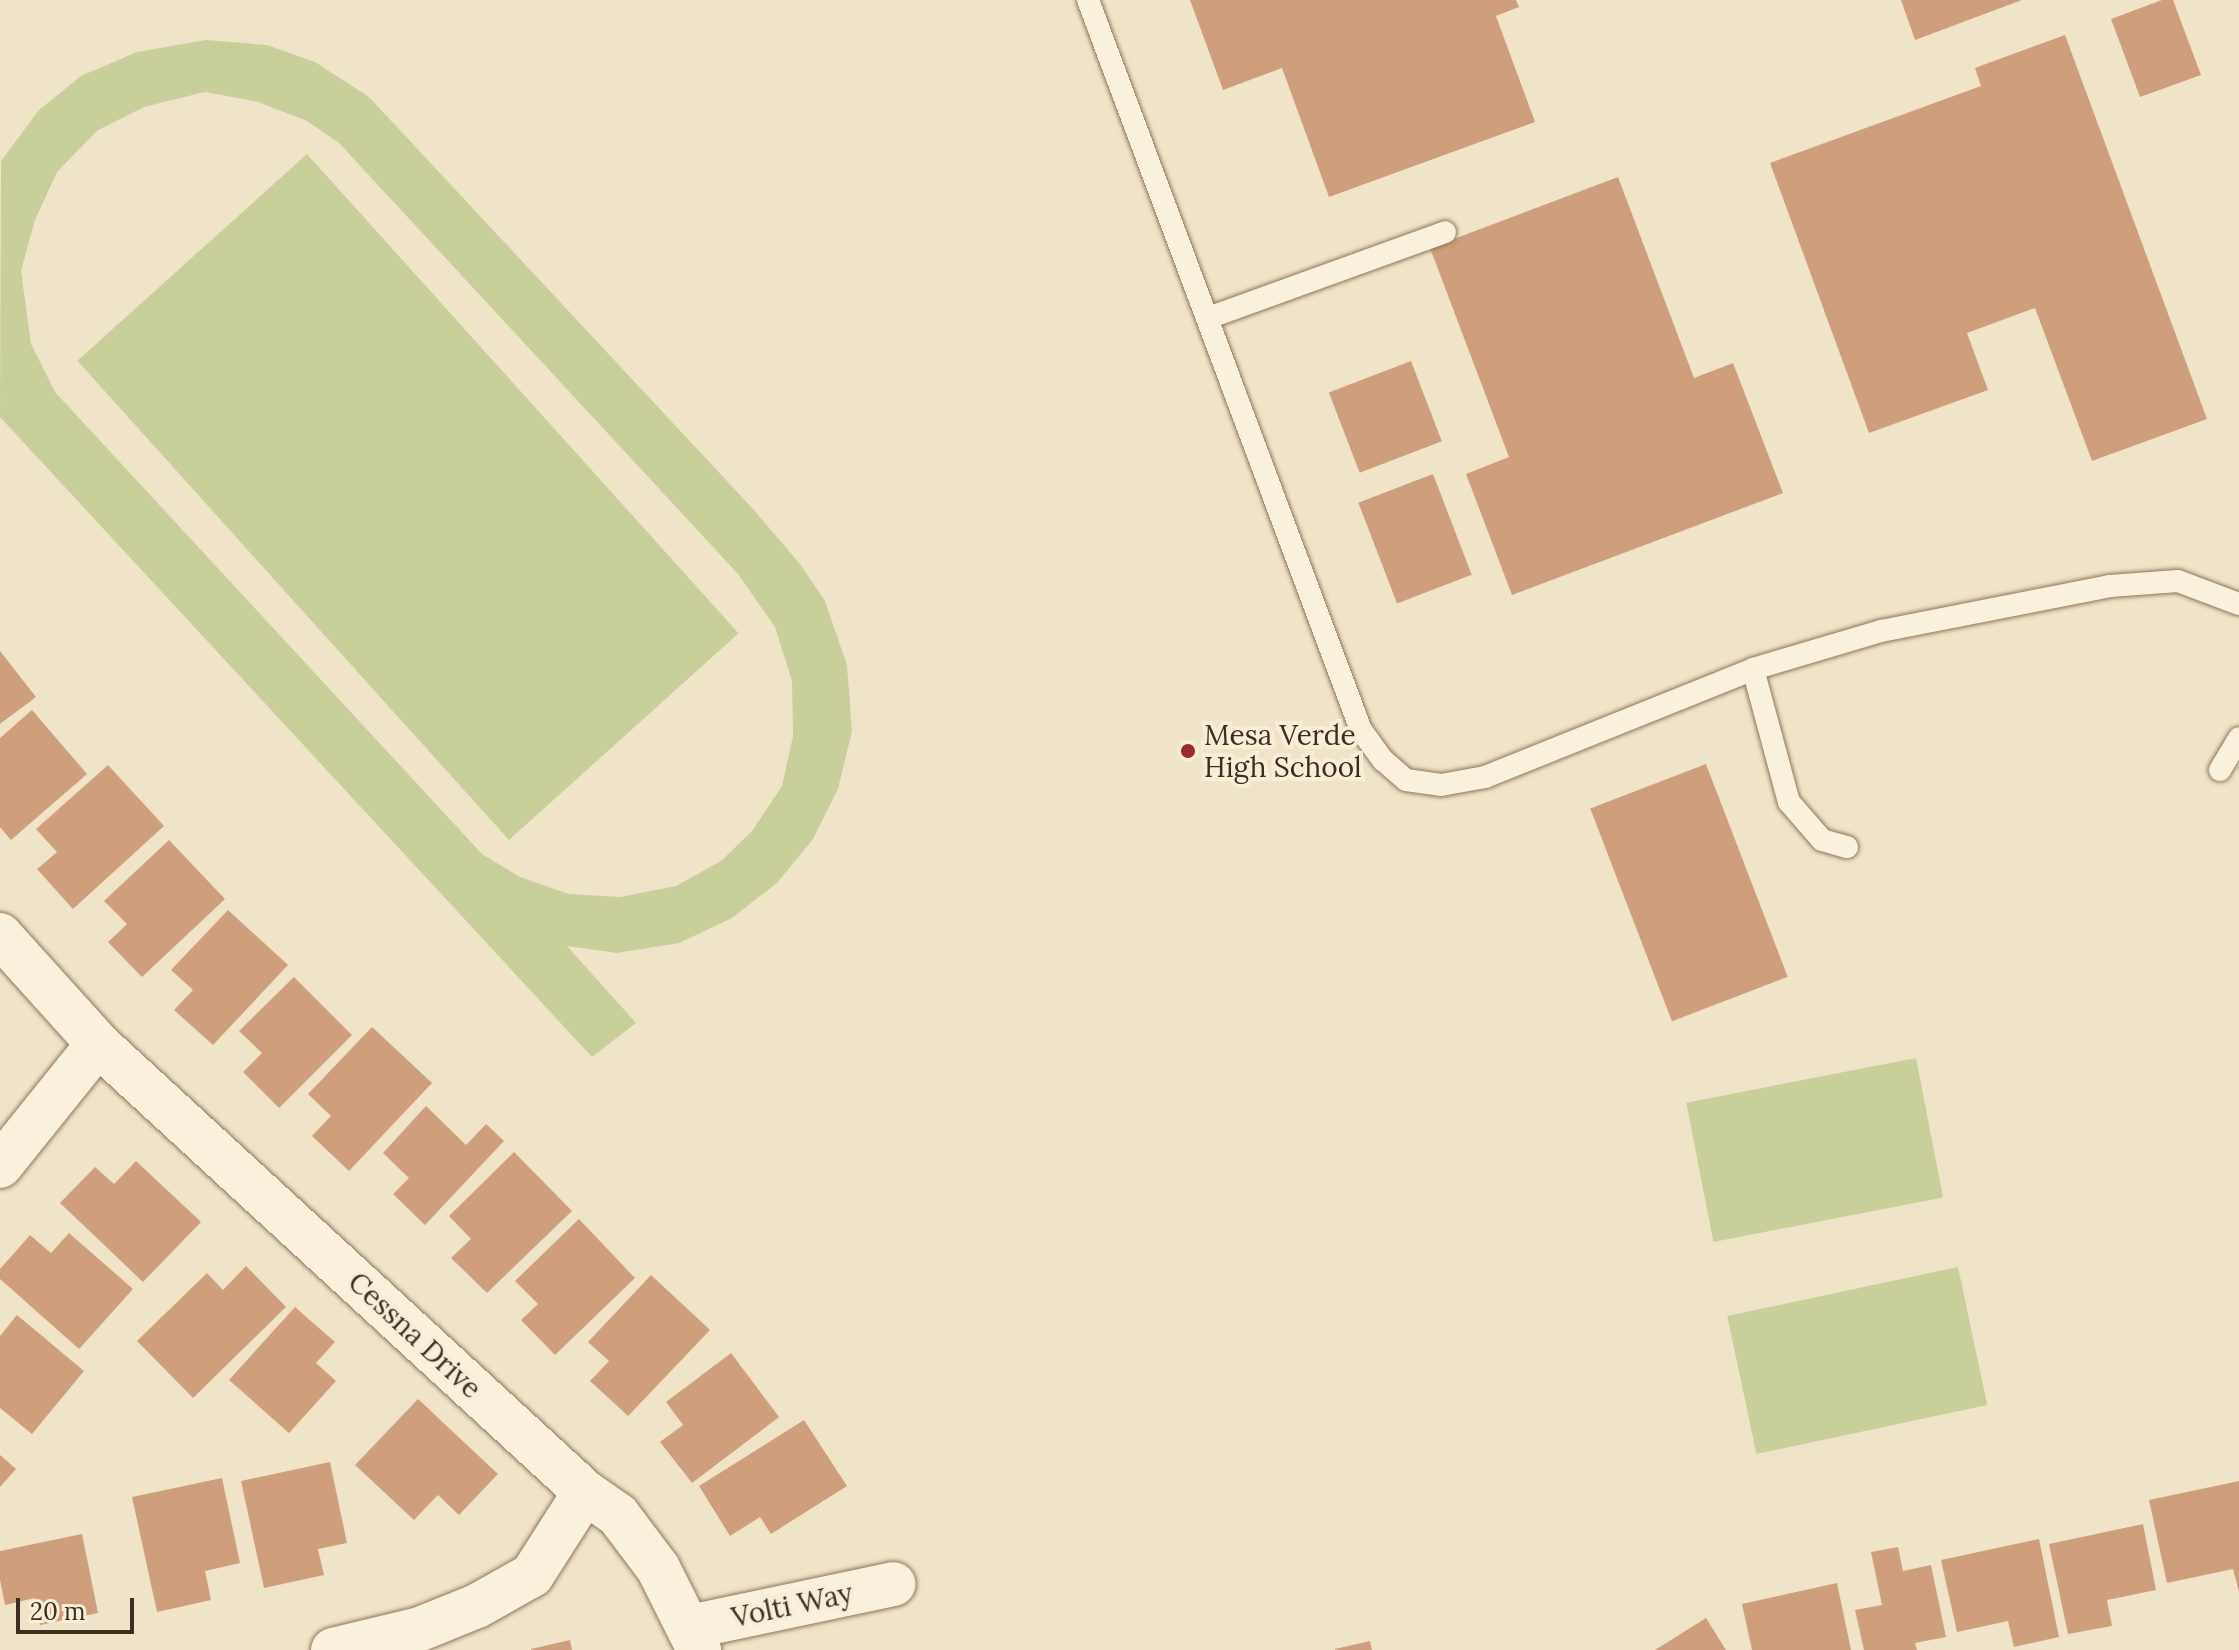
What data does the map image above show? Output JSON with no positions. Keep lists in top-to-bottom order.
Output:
{
  "streets": {
    "street": ["Cessna Drive", "Volti Way"]
  },
  "crossings": [
    ["Cessna Drive", "Volti Way"]
  ],
  "places": ["Mesa Verde High School"],
  "scale_bar": "20 m"
}
